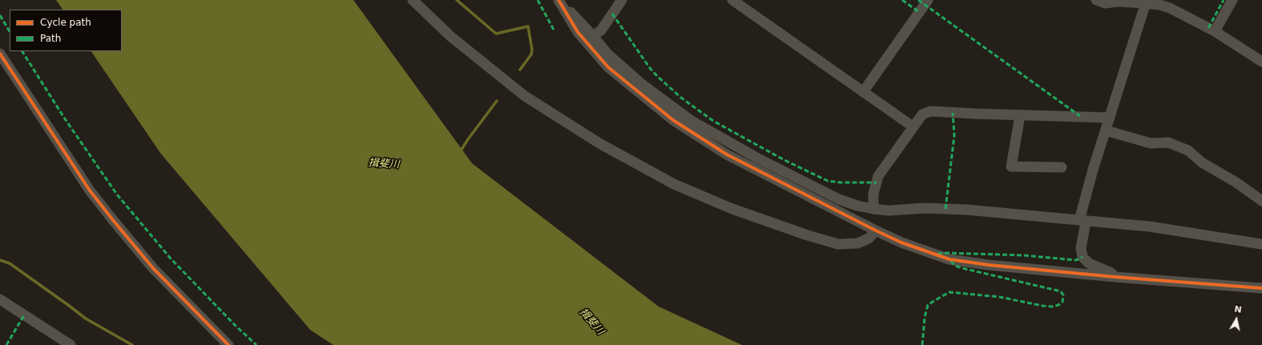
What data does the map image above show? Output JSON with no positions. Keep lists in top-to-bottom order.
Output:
{
  "water": ["揖斐川"],
  "legend": ["Cycle path", "Path"],
  "north": "top"
}
